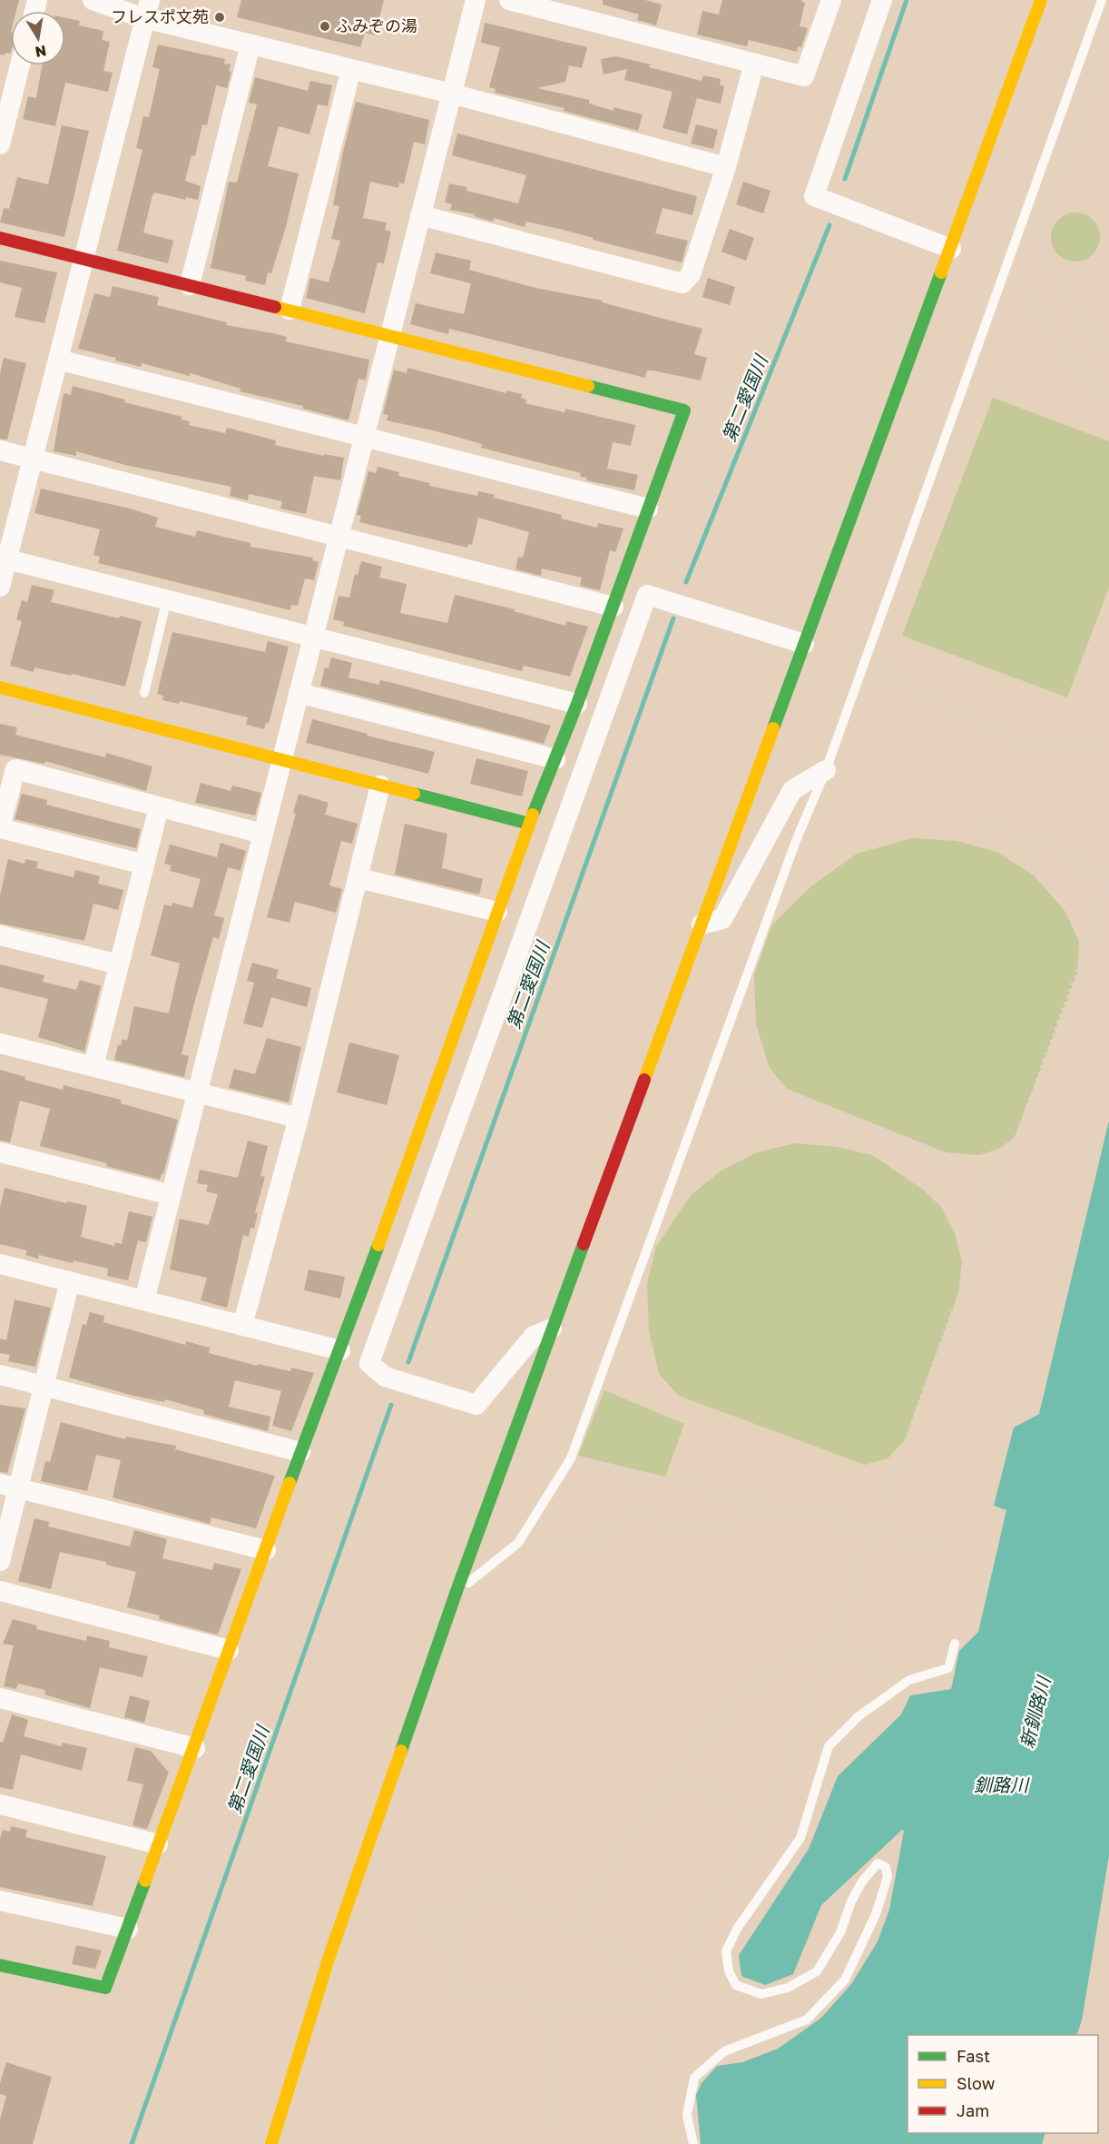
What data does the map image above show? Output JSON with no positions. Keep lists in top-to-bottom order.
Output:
{
  "water": ["第二愛国川", "新釧路川", "釧路川"],
  "places": ["フレスポ文苑", "ふみぞの湯"],
  "legend": ["Fast", "Slow", "Jam"],
  "north": "bottom"
}
